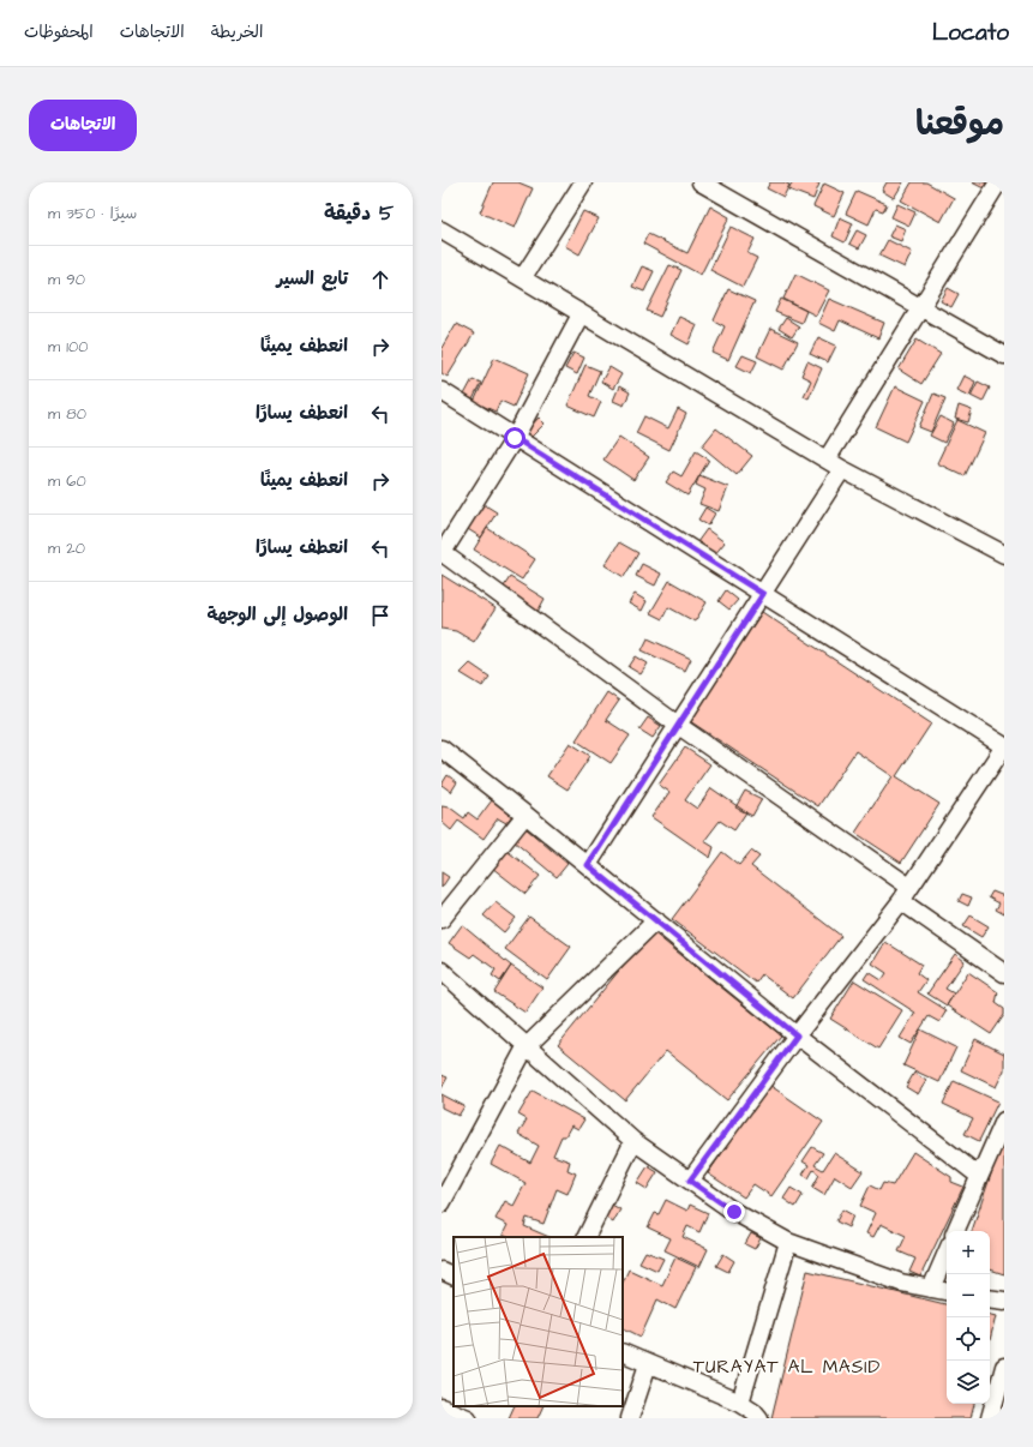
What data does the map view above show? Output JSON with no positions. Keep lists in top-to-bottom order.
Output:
{
  "districts": ["TURAYAT AL MASID"],
  "page": {
    "header": "Locato",
    "nav": ["الخريطة", "الاتجاهات", "المحفوظات"],
    "title": "موقعنا",
    "buttons": "الاتجاهات",
    "heading": ["5 دقيقة", "سيرًا · 350 m"],
    "list": [
      ["تابع السير", "90 m"],
      ["انعطف يمينًا", "100 m"],
      ["انعطف يسارًا", "80 m"],
      ["انعطف يمينًا", "60 m"],
      ["انعطف يسارًا", "20 m"],
      "الوصول إلى الوجهة"
    ],
    "map_buttons": ["+", "−"]
  }
}
